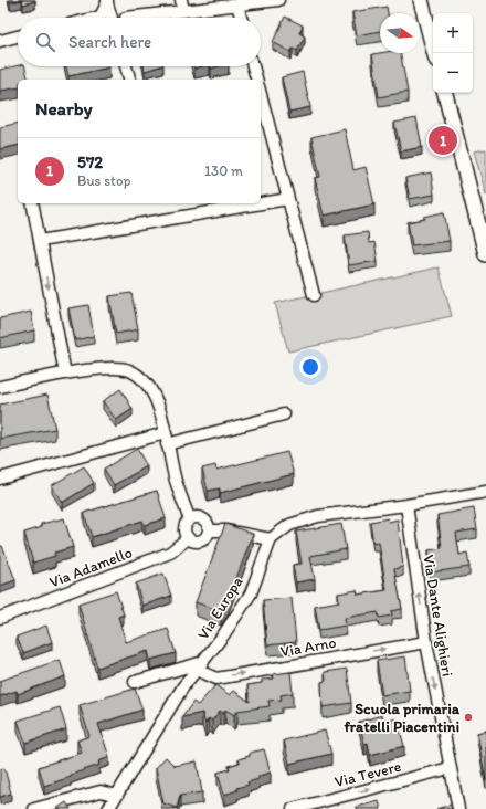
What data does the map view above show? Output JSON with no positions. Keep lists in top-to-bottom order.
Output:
{
  "streets": {
    "street": [
      "Via Adamello",
      "Via Europa",
      "Via Dante Alighieri",
      "Via Arno",
      "Via Tevere"
    ]
  },
  "crossings": [
    ["Via Europa", "Via Arno"],
    ["Via Dante Alighieri", "Via Arno"],
    ["Via Dante Alighieri", "Via Tevere"]
  ],
  "one_way": ["Via Arno", "Via Tevere"],
  "places": ["Scuola primaria fratelli Piacentini"],
  "north": "right",
  "page": {
    "map_buttons": ["+", "−"],
    "search": "Search here",
    "heading": "Nearby",
    "pins": "1",
    "list": [
      {
        "mark": "1",
        "name": "572",
        "note": "Bus stop",
        "value": "130 m"
      }
    ]
  }
}
